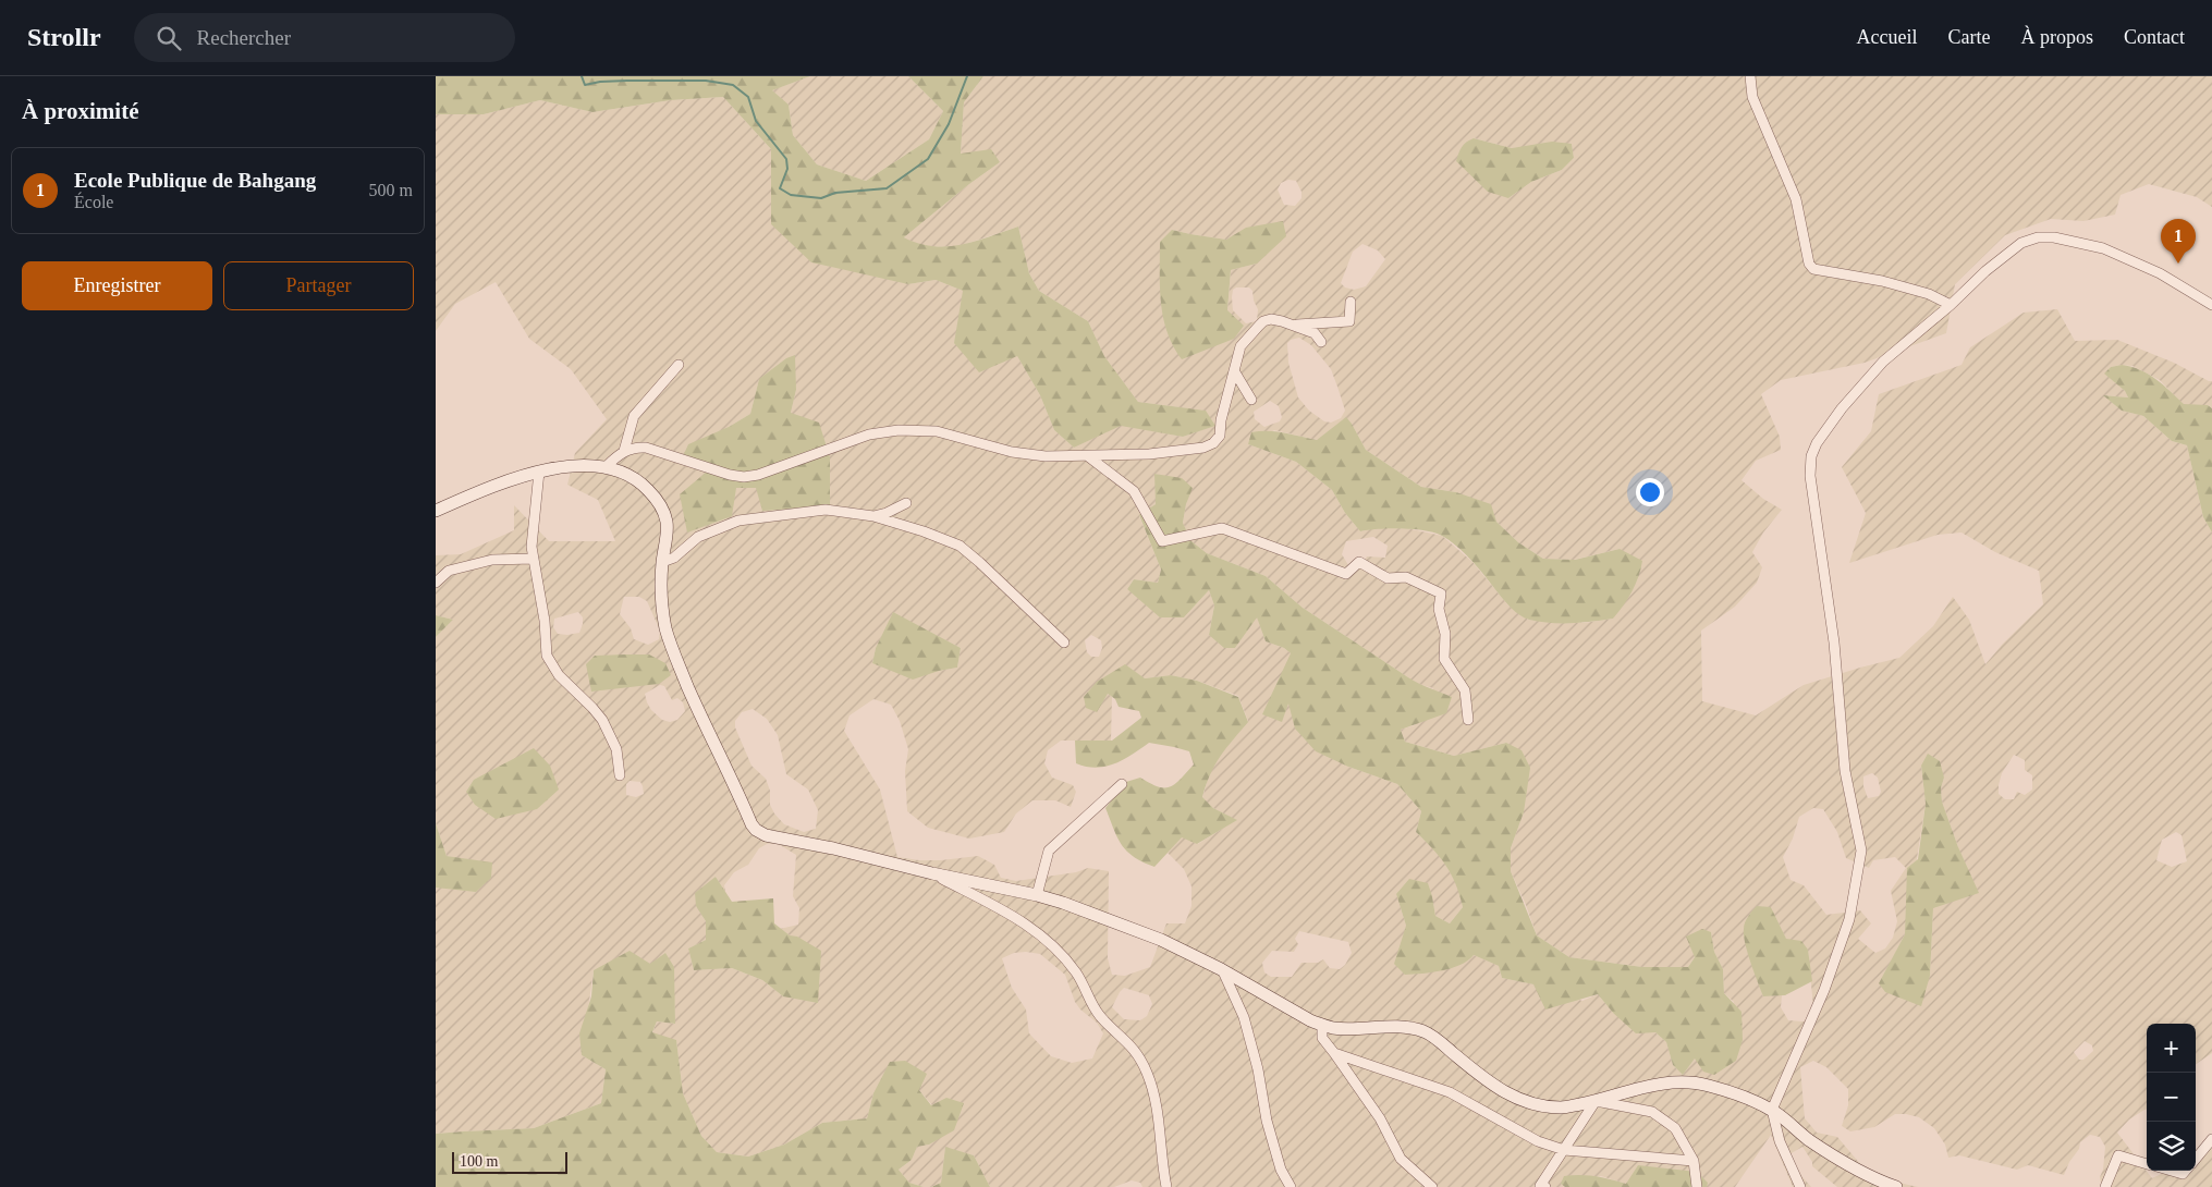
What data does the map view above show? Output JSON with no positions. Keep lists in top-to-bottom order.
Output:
{
  "scale_bar": "100 m",
  "page": {
    "header": "Strollr",
    "search": "Rechercher",
    "nav": [
      "Accueil",
      "Carte",
      "À propos",
      "Contact"
    ],
    "heading": "À proximité",
    "list": [
      {
        "mark": "1",
        "name": "Ecole Publique de Bahgang",
        "note": "École",
        "value": "500 m"
      }
    ],
    "pins": "1",
    "buttons": ["Enregistrer", "Partager"],
    "map_buttons": ["+", "−"],
    "scale": "100 m"
  }
}
